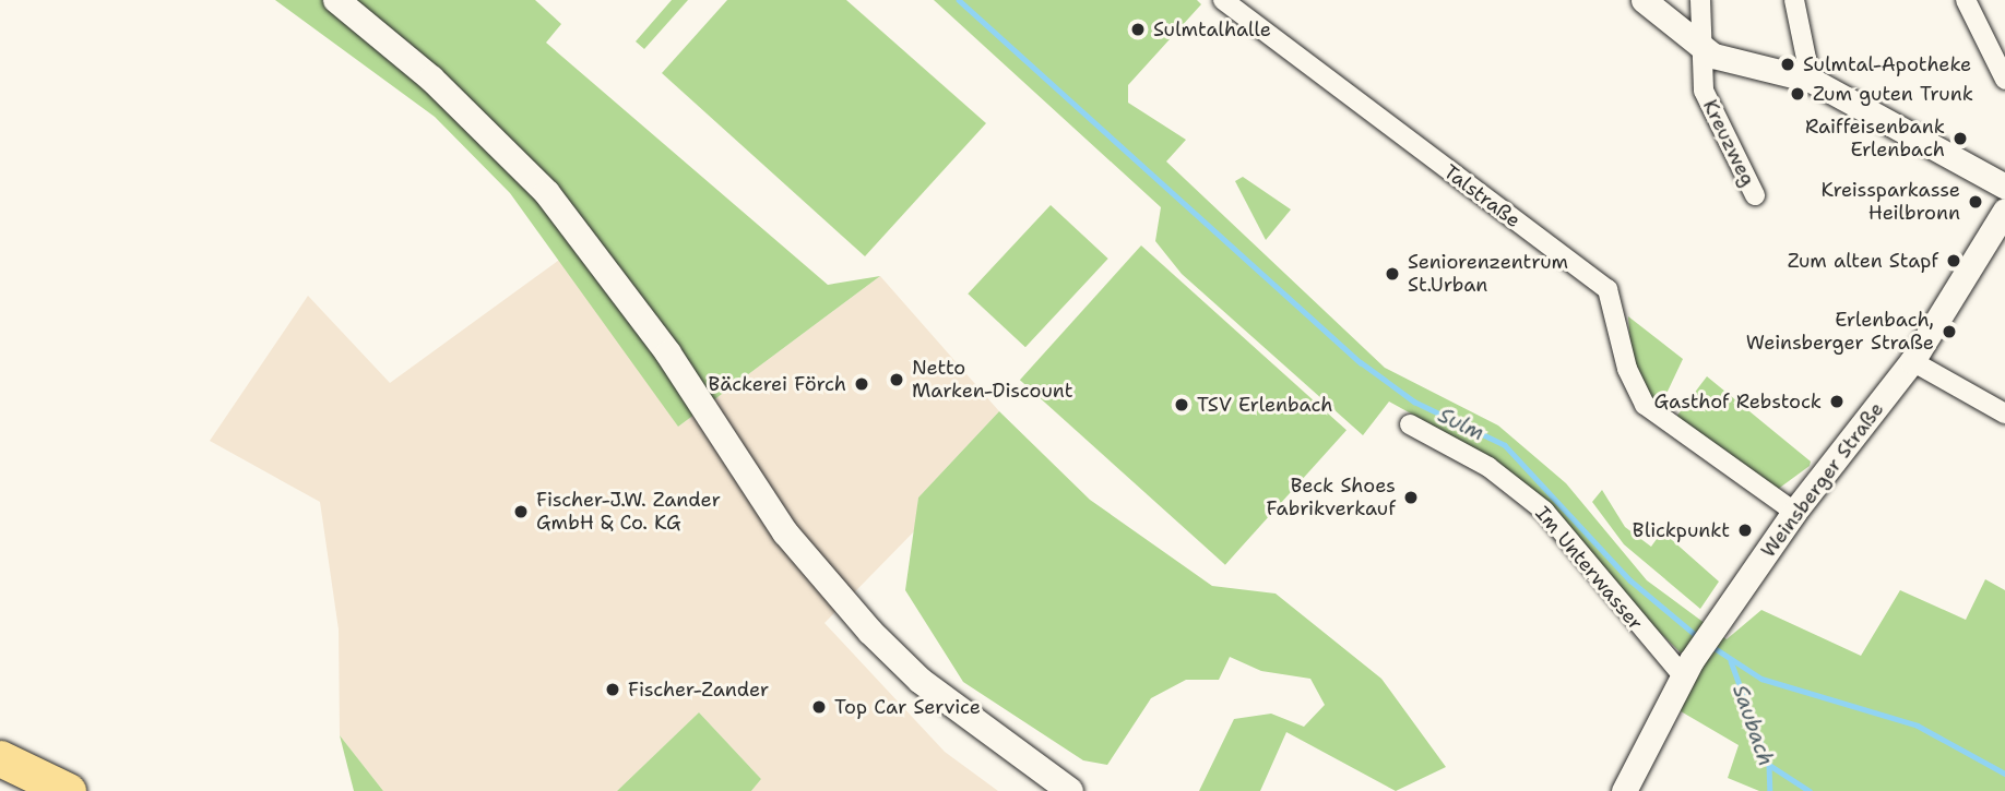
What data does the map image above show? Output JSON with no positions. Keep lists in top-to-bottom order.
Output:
{
  "streets": {
    "street": [
      "Kreuzweg",
      "Talstraße",
      "Weinsberger Straße",
      "Im Unterwasser"
    ]
  },
  "crossings": [
    ["Talstraße", "Weinsberger Straße"],
    ["Weinsberger Straße", "Im Unterwasser"]
  ],
  "water": ["Sulm", "Saubach"],
  "places": [
    "Sulmtalhalle",
    "Sulmtal-Apotheke",
    "Zum guten Trunk",
    "Raiffeisenbank Erlenbach",
    "Kreissparkasse Heilbronn",
    "Zum alten Stapf",
    "Seniorenzentrum St.Urban",
    "Erlenbach, Weinsberger Straße",
    "Netto Marken-Discount",
    "Bäckerei Förch",
    "Gasthof Rebstock",
    "TSV Erlenbach",
    "Beck Shoes Fabrikverkauf",
    "Fischer-J.W. Zander GmbH & Co. KG",
    "Blickpunkt",
    "Fischer-Zander",
    "Top Car Service"
  ]
}
